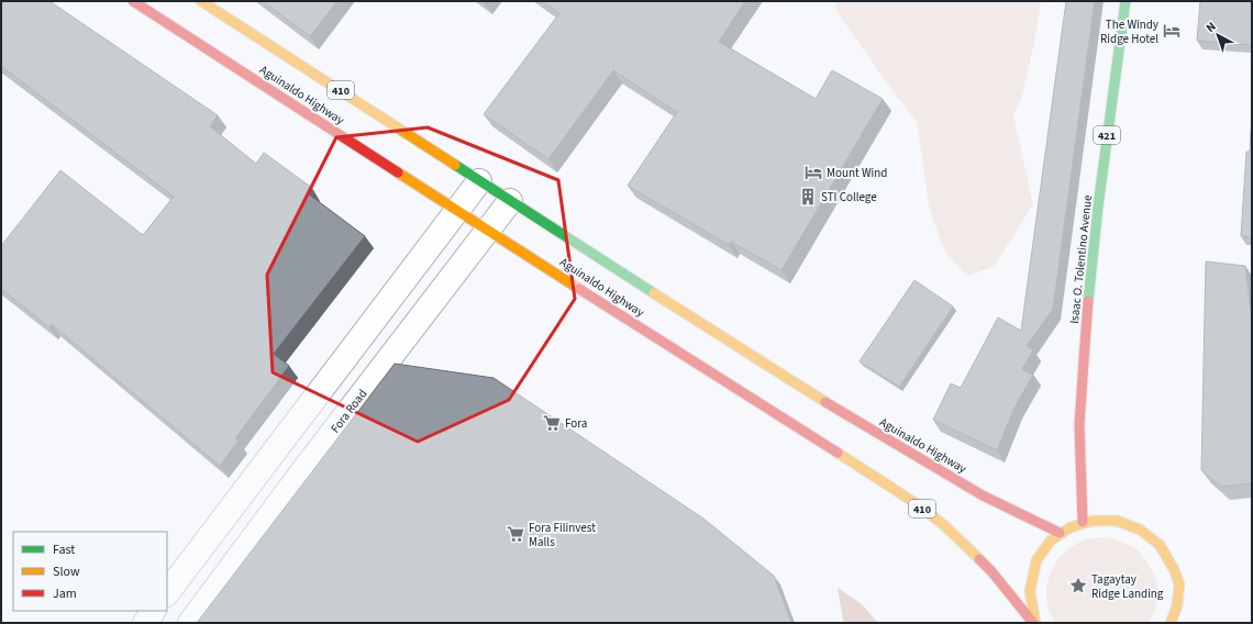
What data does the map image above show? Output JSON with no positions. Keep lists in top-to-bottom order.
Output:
{
  "streets": {
    "main road": [
      "410",
      "Aguinaldo Highway",
      "421",
      "Isaac O. Tolentino Avenue"
    ],
    "street": ["Fora Road"]
  },
  "crossings": [
    ["410", "Aguinaldo Highway"],
    ["410", "Isaac O. Tolentino Avenue"],
    ["Aguinaldo Highway", "Fora Road"]
  ],
  "places": {
    "hotel": ["The Windy Ridge Hotel", "Mount Wind"],
    "building": ["STI College"],
    "supermarket": ["Fora", "Fora Filinvest Malls"],
    "place": ["Tagaytay Ridge Landing"]
  },
  "legend": ["Fast", "Slow", "Jam"],
  "north": "top left"
}
